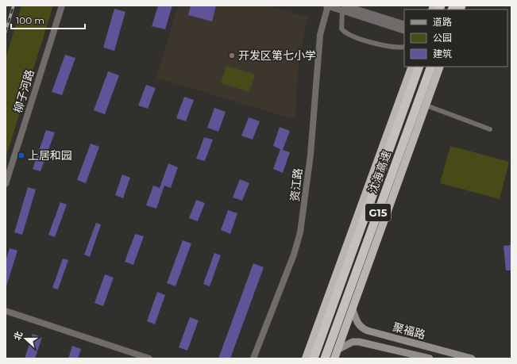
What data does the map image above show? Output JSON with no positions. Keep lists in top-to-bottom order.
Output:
{
  "streets": {
    "highway": ["沈海高速", "G15"],
    "main road": ["聚福路"],
    "street": ["柳子河路", "资江路"]
  },
  "places": {
    "other": ["开发区第七小学"],
    "transit": ["上居和园"]
  },
  "legend": ["道路", "公园", "建筑"],
  "scale_bar": "100 m",
  "north": "left"
}
